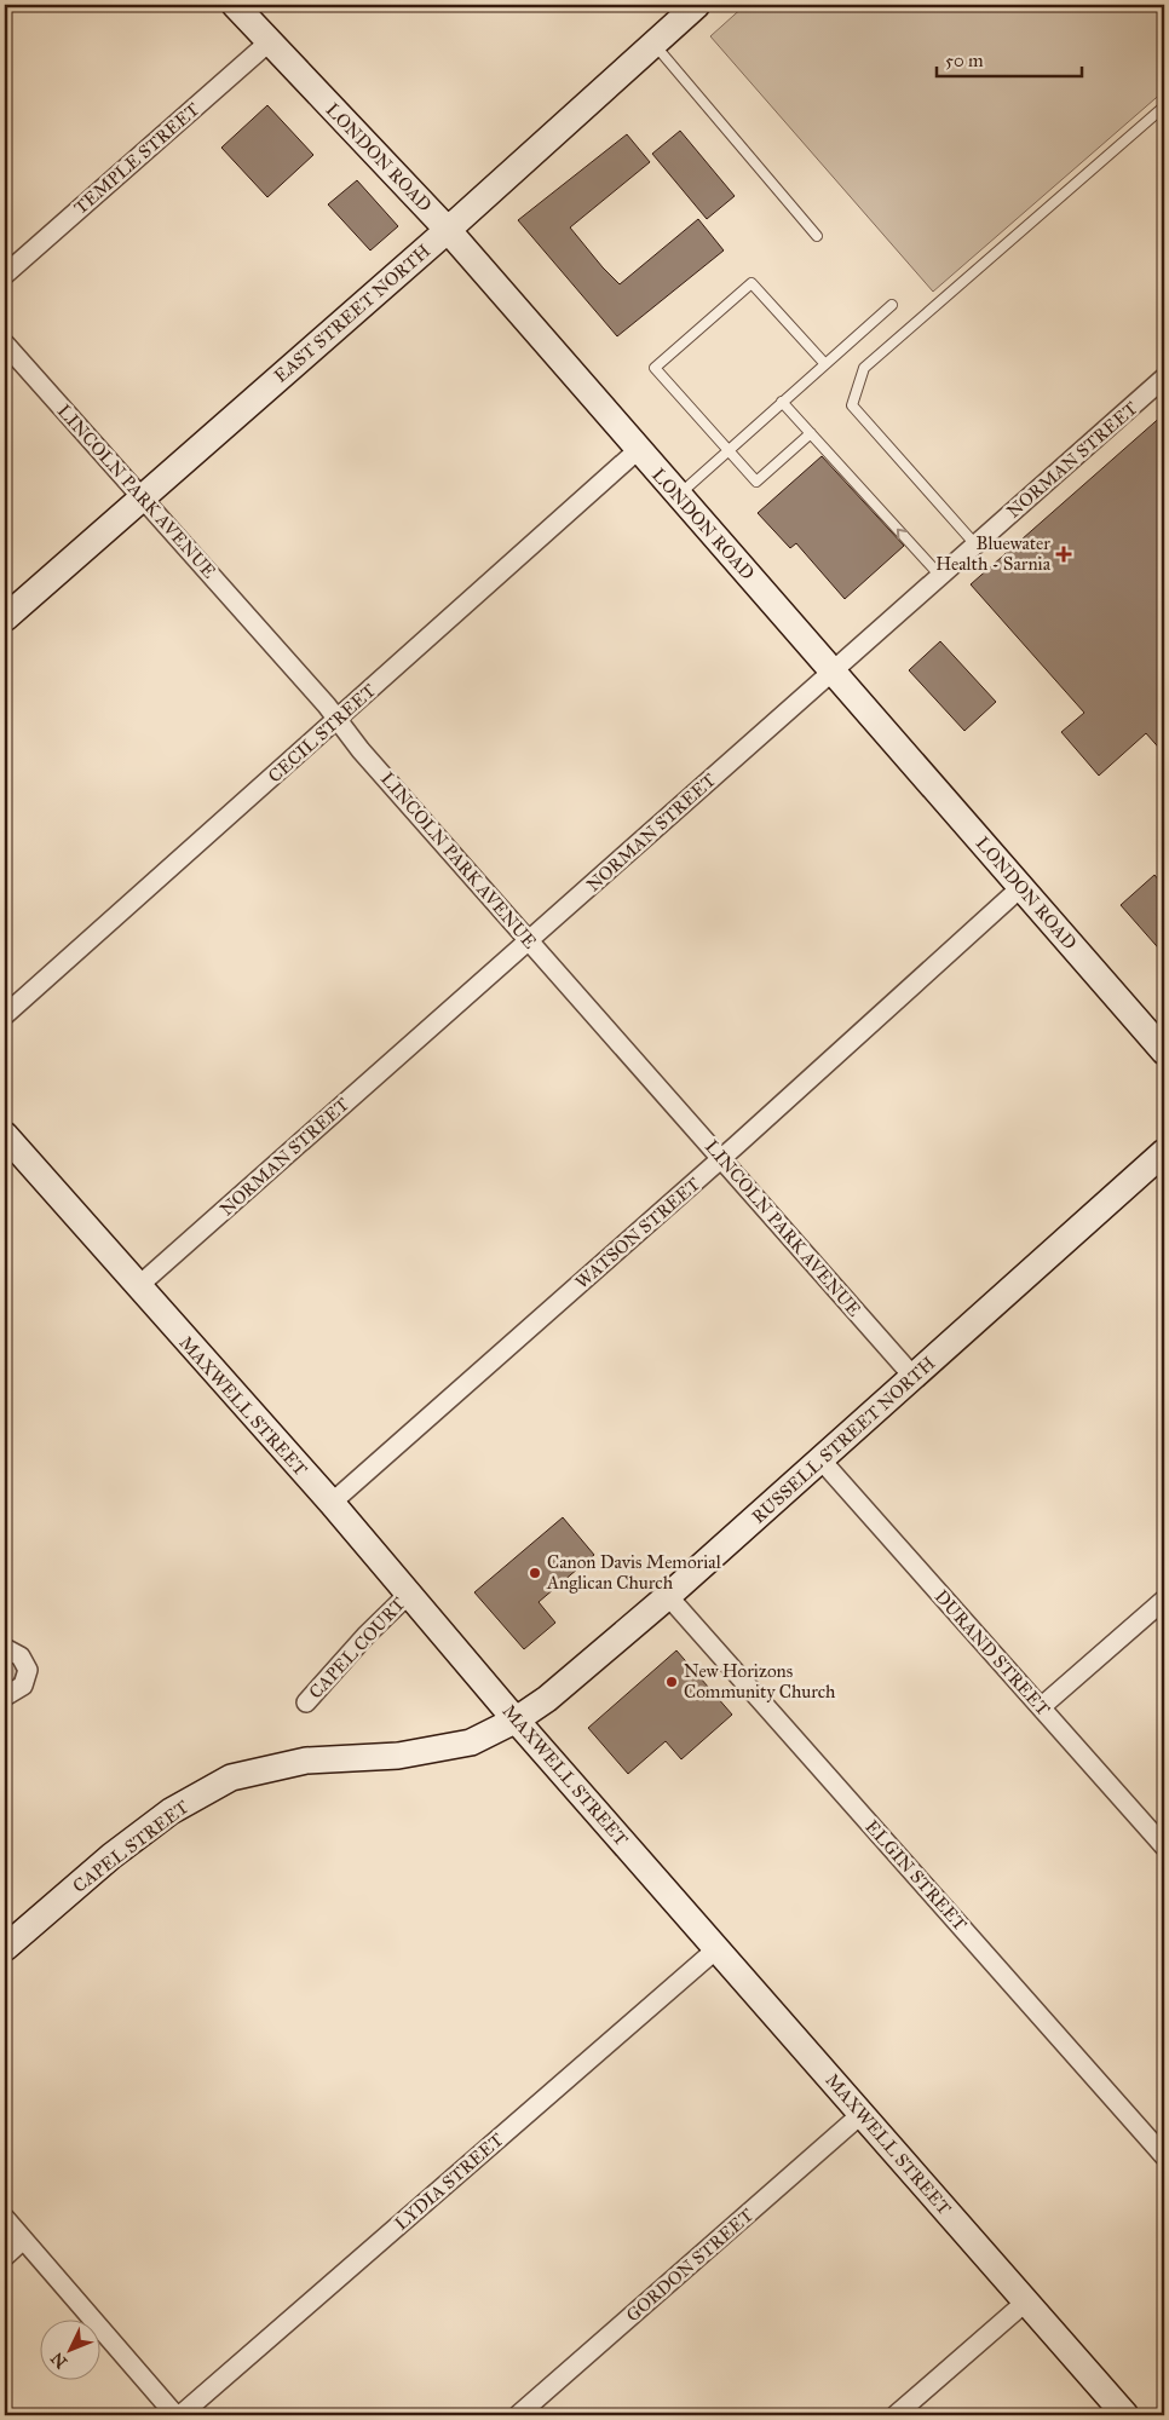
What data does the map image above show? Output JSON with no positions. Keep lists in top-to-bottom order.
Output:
{
  "streets": {
    "street": [
      "LONDON ROAD",
      "TEMPLE STREET",
      "EAST STREET NORTH",
      "NORMAN STREET",
      "LINCOLN PARK AVENUE",
      "CECIL STREET",
      "WATSON STREET",
      "MAXWELL STREET",
      "RUSSELL STREET NORTH",
      "CAPEL COURT",
      "DURAND STREET",
      "CAPEL STREET",
      "ELGIN STREET",
      "LYDIA STREET",
      "GORDON STREET"
    ]
  },
  "crossings": [
    ["LONDON ROAD", "TEMPLE STREET"],
    ["LONDON ROAD", "EAST STREET NORTH"],
    ["LONDON ROAD", "NORMAN STREET"],
    ["LONDON ROAD", "CECIL STREET"],
    ["LONDON ROAD", "WATSON STREET"],
    ["EAST STREET NORTH", "LINCOLN PARK AVENUE"],
    ["NORMAN STREET", "LINCOLN PARK AVENUE"],
    ["NORMAN STREET", "MAXWELL STREET"],
    ["LINCOLN PARK AVENUE", "CECIL STREET"],
    ["LINCOLN PARK AVENUE", "WATSON STREET"],
    ["LINCOLN PARK AVENUE", "RUSSELL STREET NORTH"],
    ["WATSON STREET", "MAXWELL STREET"],
    ["MAXWELL STREET", "RUSSELL STREET NORTH"],
    ["MAXWELL STREET", "CAPEL COURT"],
    ["MAXWELL STREET", "CAPEL STREET"],
    ["MAXWELL STREET", "LYDIA STREET"],
    ["MAXWELL STREET", "GORDON STREET"],
    ["RUSSELL STREET NORTH", "DURAND STREET"],
    ["RUSSELL STREET NORTH", "CAPEL STREET"],
    ["RUSSELL STREET NORTH", "ELGIN STREET"]
  ],
  "places": {
    "health": ["Bluewater Health - Sarnia"],
    "other": ["Canon Davis Memorial Anglican Church", "New Horizons Community Church"]
  },
  "scale_bar": "50 m",
  "north": "bottom left"
}
